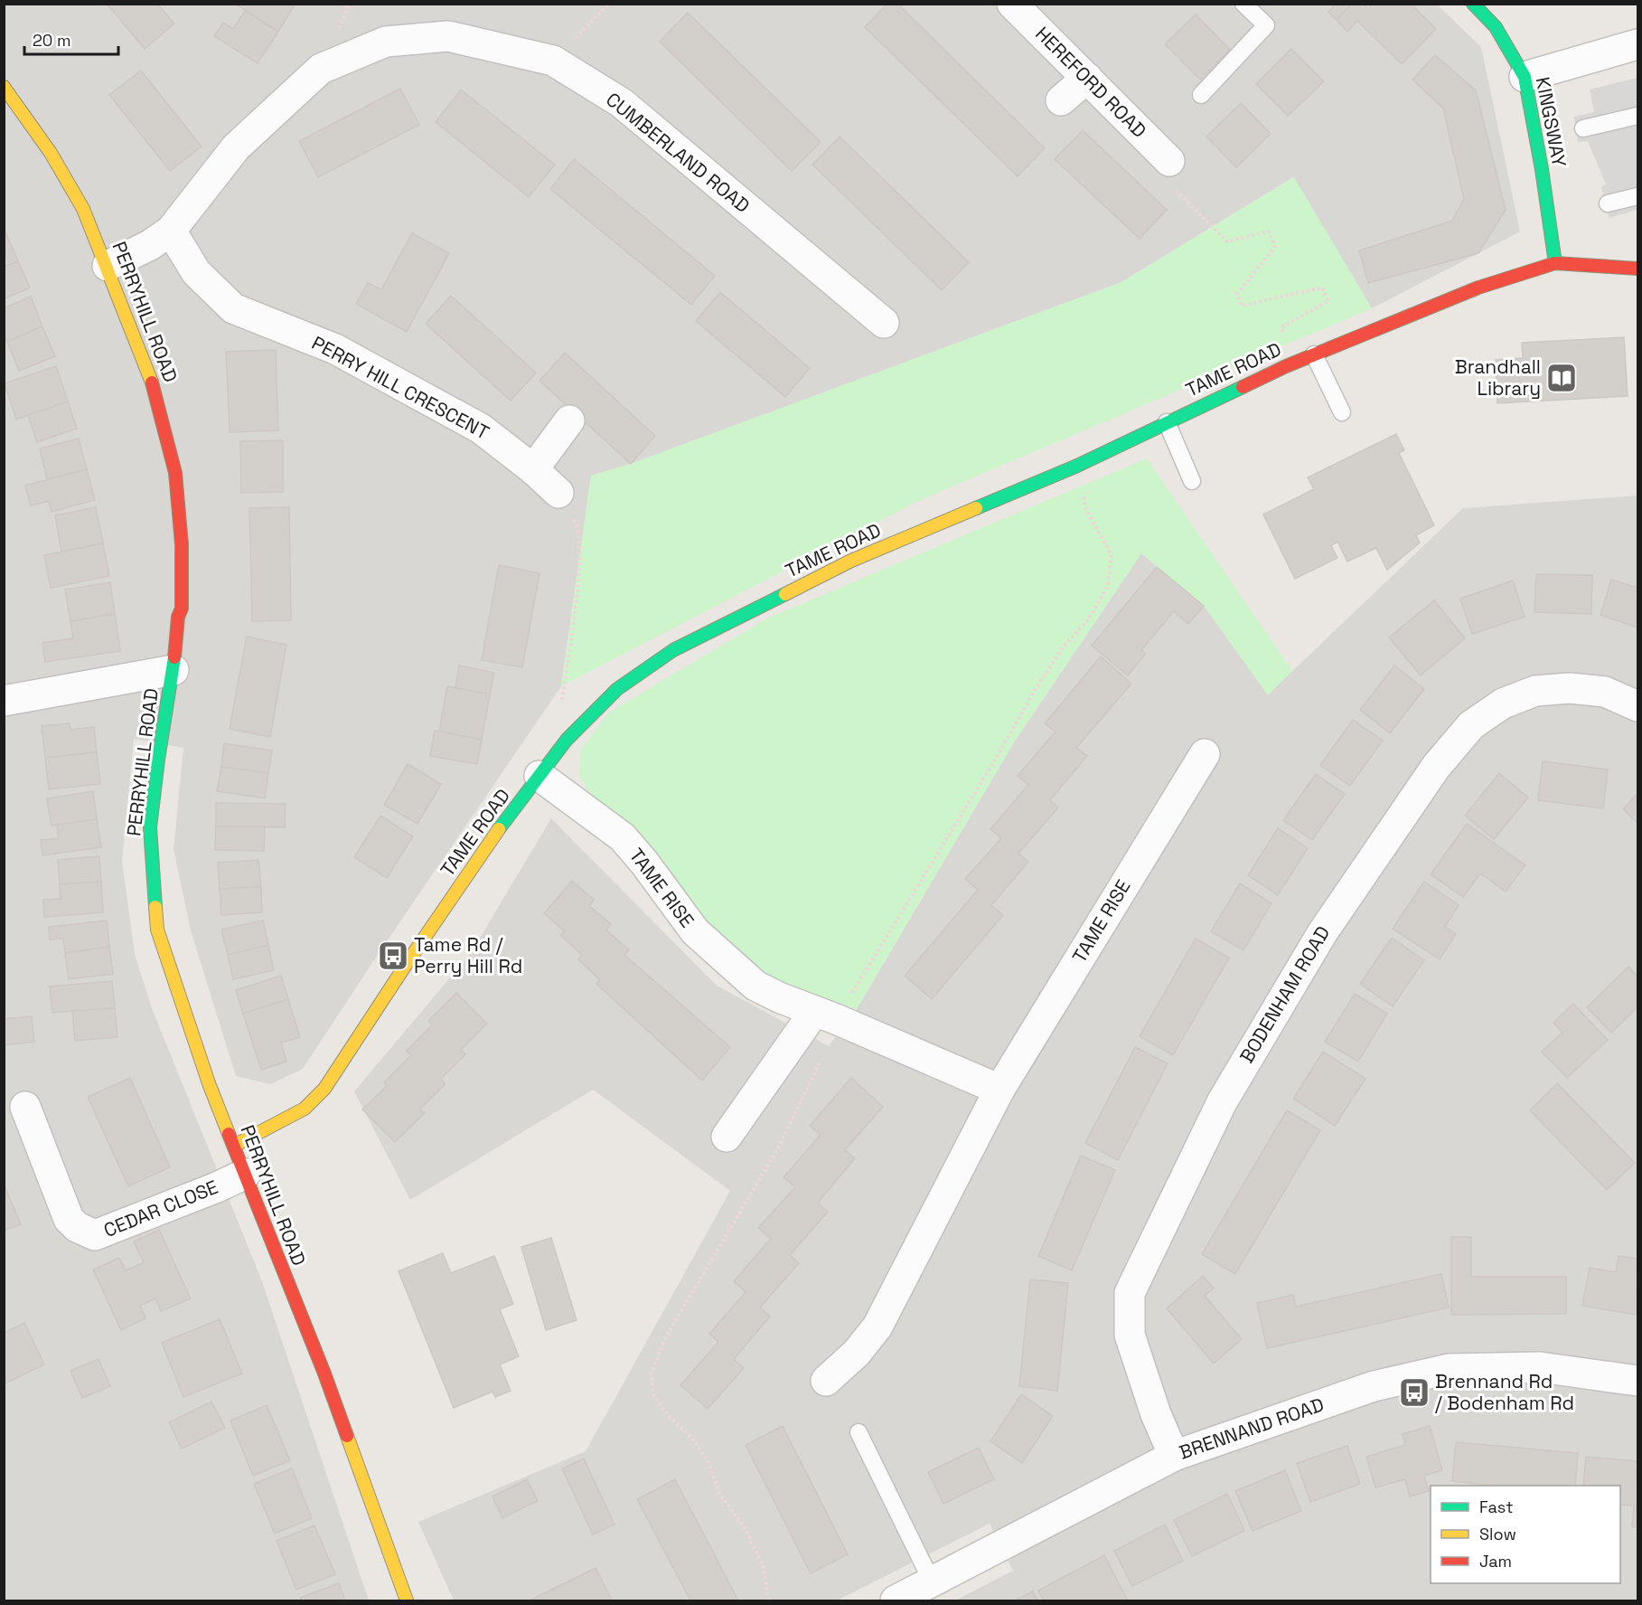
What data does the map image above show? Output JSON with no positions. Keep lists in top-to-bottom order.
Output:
{
  "streets": {
    "street": [
      "HEREFORD ROAD",
      "KINGSWAY",
      "CUMBERLAND ROAD",
      "PERRYHILL ROAD",
      "TAME ROAD",
      "PERRY HILL CRESCENT",
      "TAME RISE",
      "BODENHAM ROAD",
      "CEDAR CLOSE",
      "BRENNAND ROAD"
    ]
  },
  "crossings": [
    ["KINGSWAY", "TAME ROAD"],
    ["CUMBERLAND ROAD", "PERRYHILL ROAD"],
    ["CUMBERLAND ROAD", "PERRY HILL CRESCENT"],
    ["PERRYHILL ROAD", "TAME ROAD"],
    ["PERRYHILL ROAD", "CEDAR CLOSE"],
    ["TAME ROAD", "TAME RISE"],
    ["BODENHAM ROAD", "BRENNAND ROAD"]
  ],
  "places": {
    "library": ["Brandhall Library"],
    "bus stop": ["Tame Rd / Perry Hill Rd", "Brennand Rd / Bodenham Rd"]
  },
  "legend": ["Fast", "Slow", "Jam"],
  "scale_bar": "20 m"
}
